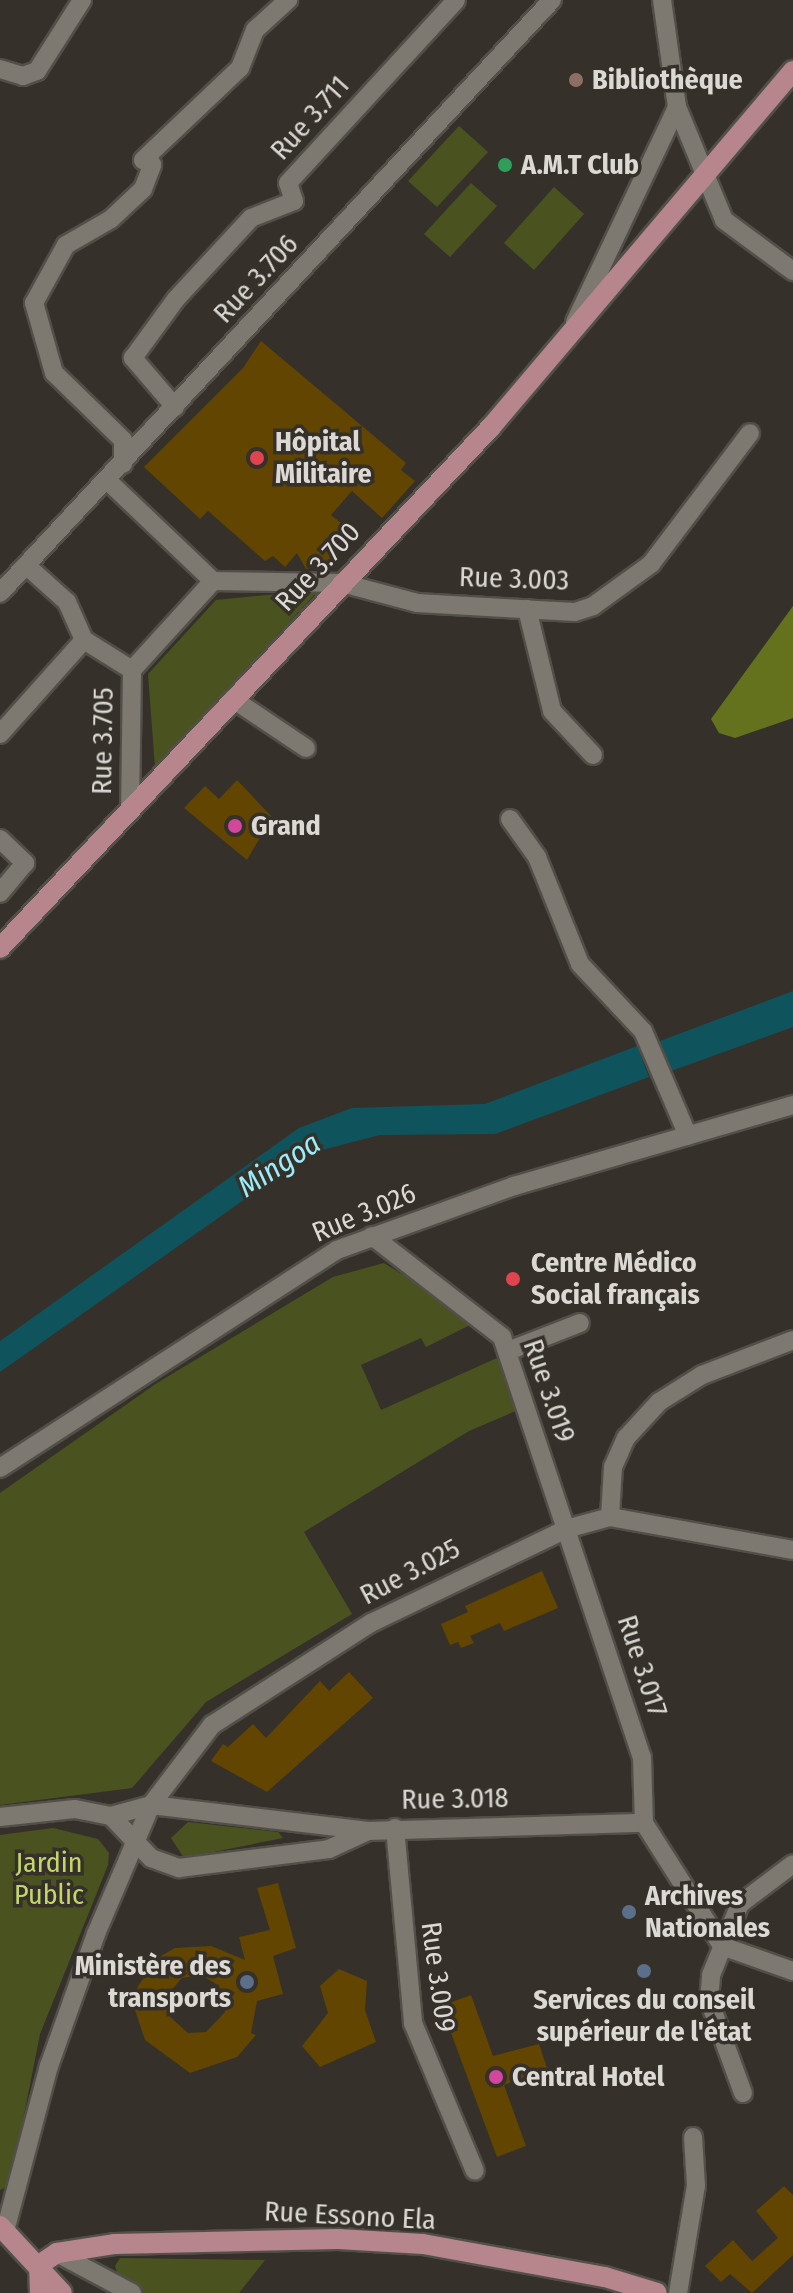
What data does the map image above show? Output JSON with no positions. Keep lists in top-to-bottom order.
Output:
{
  "streets": {
    "main road": ["Rue 3.700", "Rue Essono Ela"],
    "street": [
      "Rue 3.711",
      "Rue 3.706",
      "Rue 3.003",
      "Rue 3.705",
      "Rue 3.026",
      "Rue 3.019",
      "Rue 3.025",
      "Rue 3.017",
      "Rue 3.018",
      "Rue 3.009"
    ]
  },
  "crossings": [
    ["Rue 3.711", "Rue 3.706"],
    ["Rue 3.700", "Rue 3.003"],
    ["Rue 3.700", "Rue 3.705"],
    ["Rue 3.003", "Rue 3.705"],
    ["Rue 3.026", "Rue 3.019"],
    ["Rue 3.019", "Rue 3.025"],
    ["Rue 3.019", "Rue 3.017"],
    ["Rue 3.025", "Rue 3.017"],
    ["Rue 3.025", "Rue 3.018"],
    ["Rue 3.017", "Rue 3.018"],
    ["Rue 3.018", "Rue 3.009"]
  ],
  "water": ["Mingoa"],
  "parks": ["Jardin Public"],
  "places": [
    "Bibliothèque",
    "A.M.T Club",
    "Hôpital Militaire",
    "Grand",
    "Centre Médico Social français",
    "Archives Nationales",
    "Services du conseil supérieur de l'état",
    "Ministère des transports",
    "Central Hotel"
  ]
}
